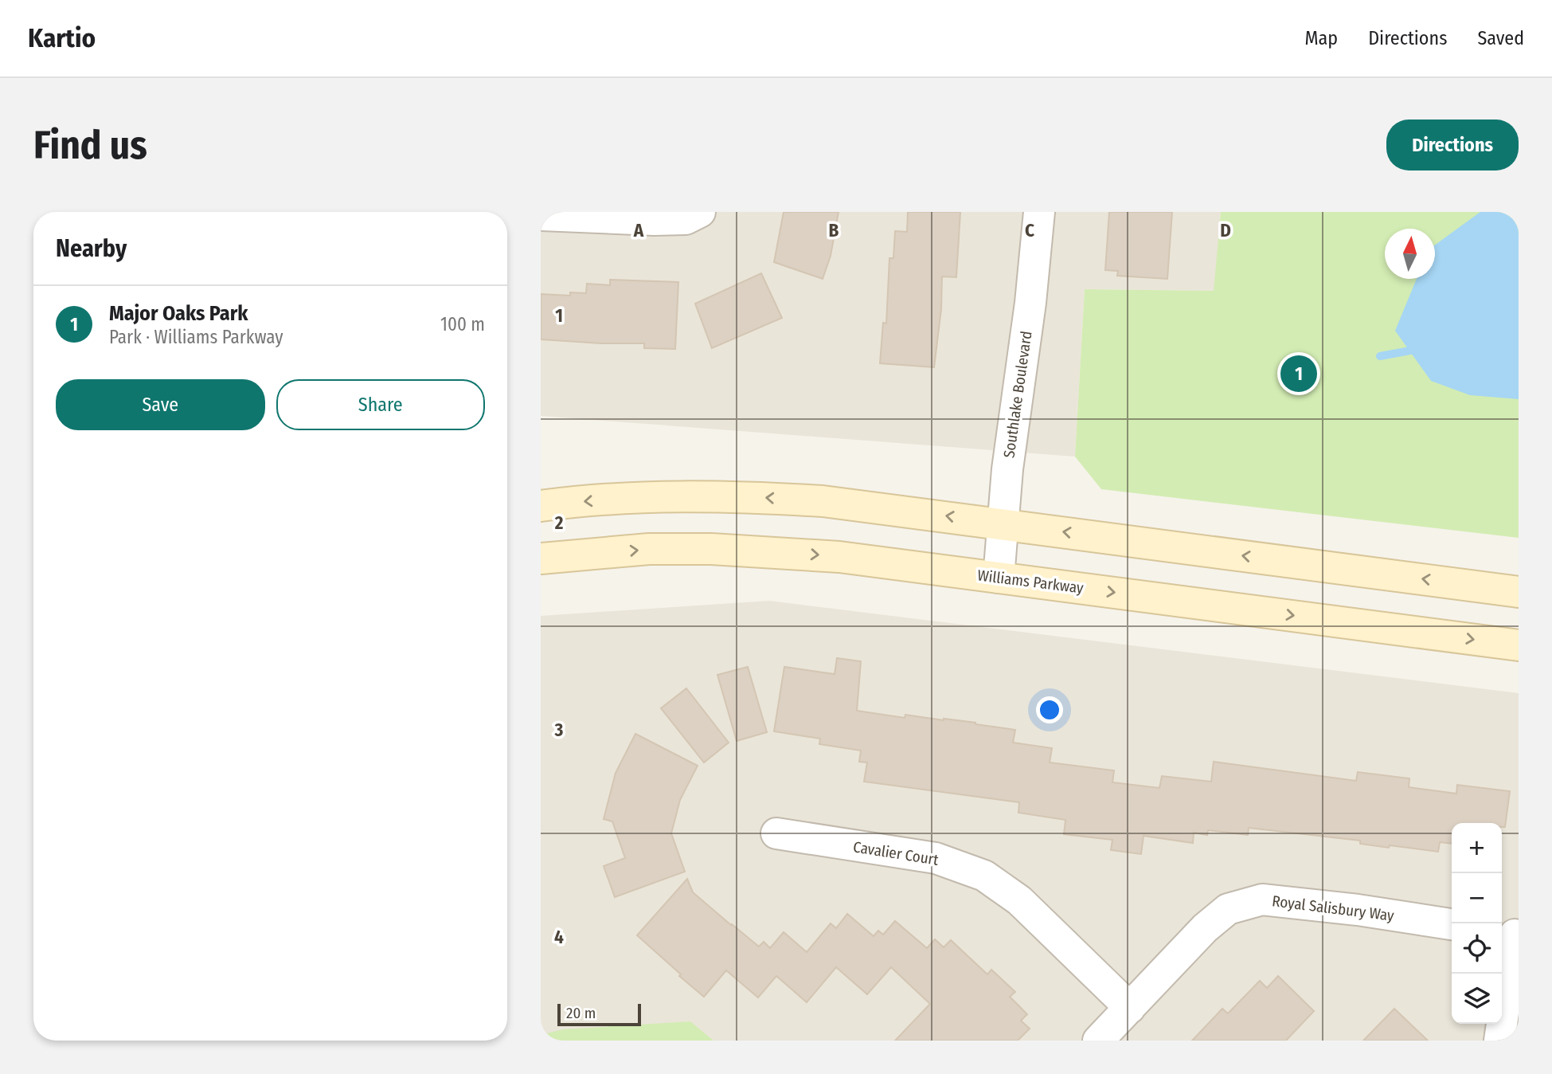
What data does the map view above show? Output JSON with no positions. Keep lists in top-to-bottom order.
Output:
{
  "streets": {
    "main road": ["Williams Parkway"],
    "street": ["Southlake Boulevard", "Cavalier Court", "Royal Salisbury Way"]
  },
  "crossings": [
    ["Southlake Boulevard", "Williams Parkway"],
    ["Cavalier Court", "Royal Salisbury Way"]
  ],
  "scale_bar": "20 m",
  "north": "top",
  "page": {
    "header": "Kartio",
    "nav": ["Map", "Directions", "Saved"],
    "buttons": [
      "Directions",
      ["Save", "Share"]
    ],
    "title": "Find us",
    "heading": "Nearby",
    "list": [
      {
        "mark": "1",
        "name": "Major Oaks Park",
        "note": "Park · Williams Parkway",
        "value": "100 m"
      }
    ],
    "pins": "1",
    "map_buttons": ["+", "−"],
    "scale": "20 m"
  },
  "grid": {
    "columns": [
      "A",
      "B",
      "C",
      "D"
    ],
    "rows": [
      "1",
      "2",
      "3",
      "4"
    ]
  }
}
